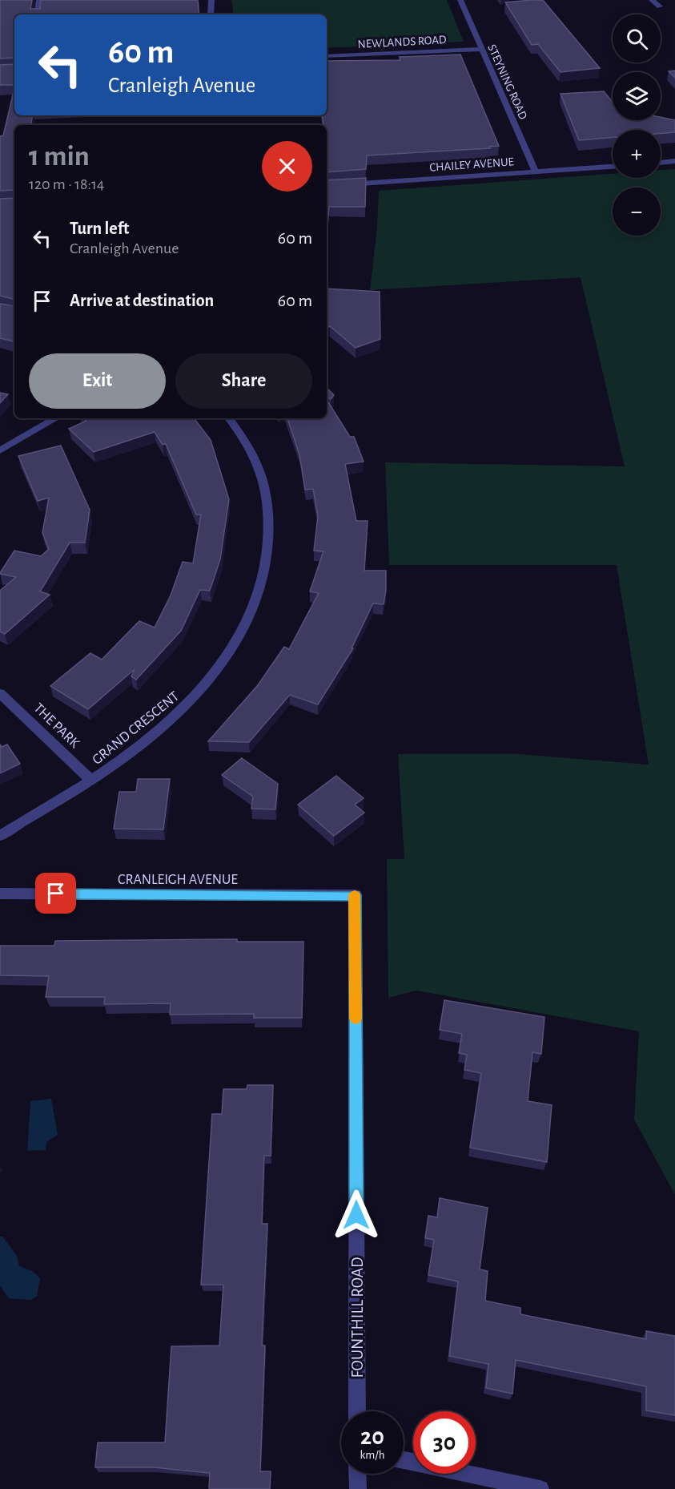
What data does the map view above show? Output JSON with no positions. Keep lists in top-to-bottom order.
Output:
{
  "streets": {
    "street": [
      "NEWLANDS ROAD",
      "STEYNING ROAD",
      "CHAILEY AVENUE",
      "THE PARK",
      "GRAND CRESCENT",
      "CRANLEIGH AVENUE",
      "FOUNTHILL ROAD"
    ]
  },
  "crossings": [
    ["NEWLANDS ROAD", "STEYNING ROAD"],
    ["STEYNING ROAD", "CHAILEY AVENUE"],
    ["THE PARK", "GRAND CRESCENT"],
    ["CRANLEIGH AVENUE", "FOUNTHILL ROAD"]
  ],
  "page": {
    "map_buttons": ["+", "−"],
    "turn": ["60 m", "Cranleigh Avenue"],
    "heading": ["1 min", "120 m · 18:14"],
    "list": [
      {
        "name": "Turn left",
        "note": "Cranleigh Avenue",
        "value": "60 m"
      },
      {
        "name": "Arrive at destination",
        "value": "60 m"
      }
    ],
    "buttons": ["Exit", "Share"],
    "speed": "20 km/h",
    "limit": "30"
  }
}
